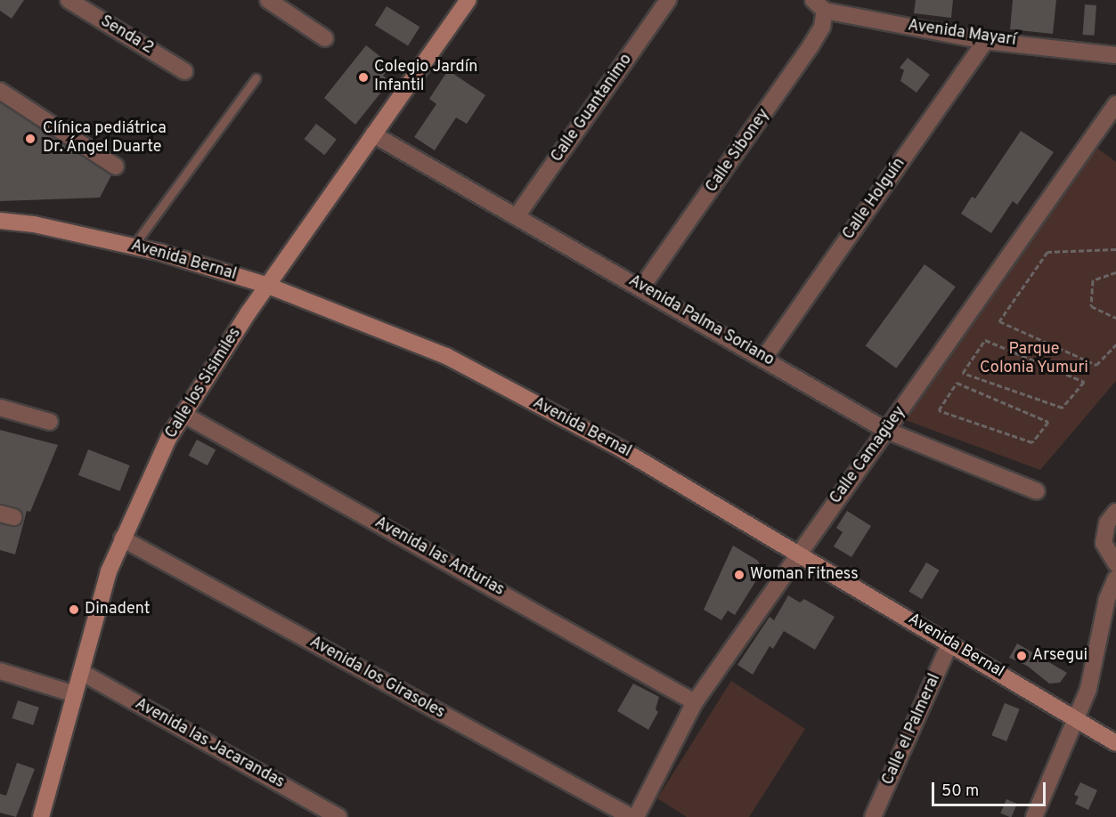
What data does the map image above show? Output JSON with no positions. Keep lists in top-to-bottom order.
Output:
{
  "streets": {
    "main road": ["Avenida Bernal", "Calle los Sisimiles"],
    "street": [
      "Avenida Mayarí",
      "Senda 2",
      "Calle Guantanimo",
      "Calle Siboney",
      "Calle Holguín",
      "Avenida Palma Soriano",
      "Calle Camagüey",
      "Avenida las Anturias",
      "Avenida los Girasoles",
      "Calle el Palmeral",
      "Avenida las Jacarandas"
    ]
  },
  "crossings": [
    ["Avenida Mayarí", "Calle Siboney"],
    ["Avenida Mayarí", "Calle Holguín"],
    ["Calle Guantanimo", "Avenida Palma Soriano"],
    ["Calle Siboney", "Avenida Palma Soriano"],
    ["Calle Holguín", "Avenida Palma Soriano"],
    ["Avenida Bernal", "Calle los Sisimiles"],
    ["Avenida Bernal", "Calle Camagüey"],
    ["Avenida Bernal", "Calle el Palmeral"],
    ["Avenida Palma Soriano", "Calle los Sisimiles"],
    ["Avenida Palma Soriano", "Calle Camagüey"],
    ["Calle los Sisimiles", "Avenida las Anturias"],
    ["Calle los Sisimiles", "Avenida los Girasoles"],
    ["Calle los Sisimiles", "Avenida las Jacarandas"],
    ["Calle Camagüey", "Avenida las Anturias"]
  ],
  "parks": ["Parque Colonia Yumuri"],
  "places": [
    "Colegio Jardín Infantil",
    "Clínica pediátrica Dr. Ángel Duarte",
    "Woman Fitness",
    "Dinadent",
    "Arsegui"
  ],
  "scale_bar": "50 m"
}
